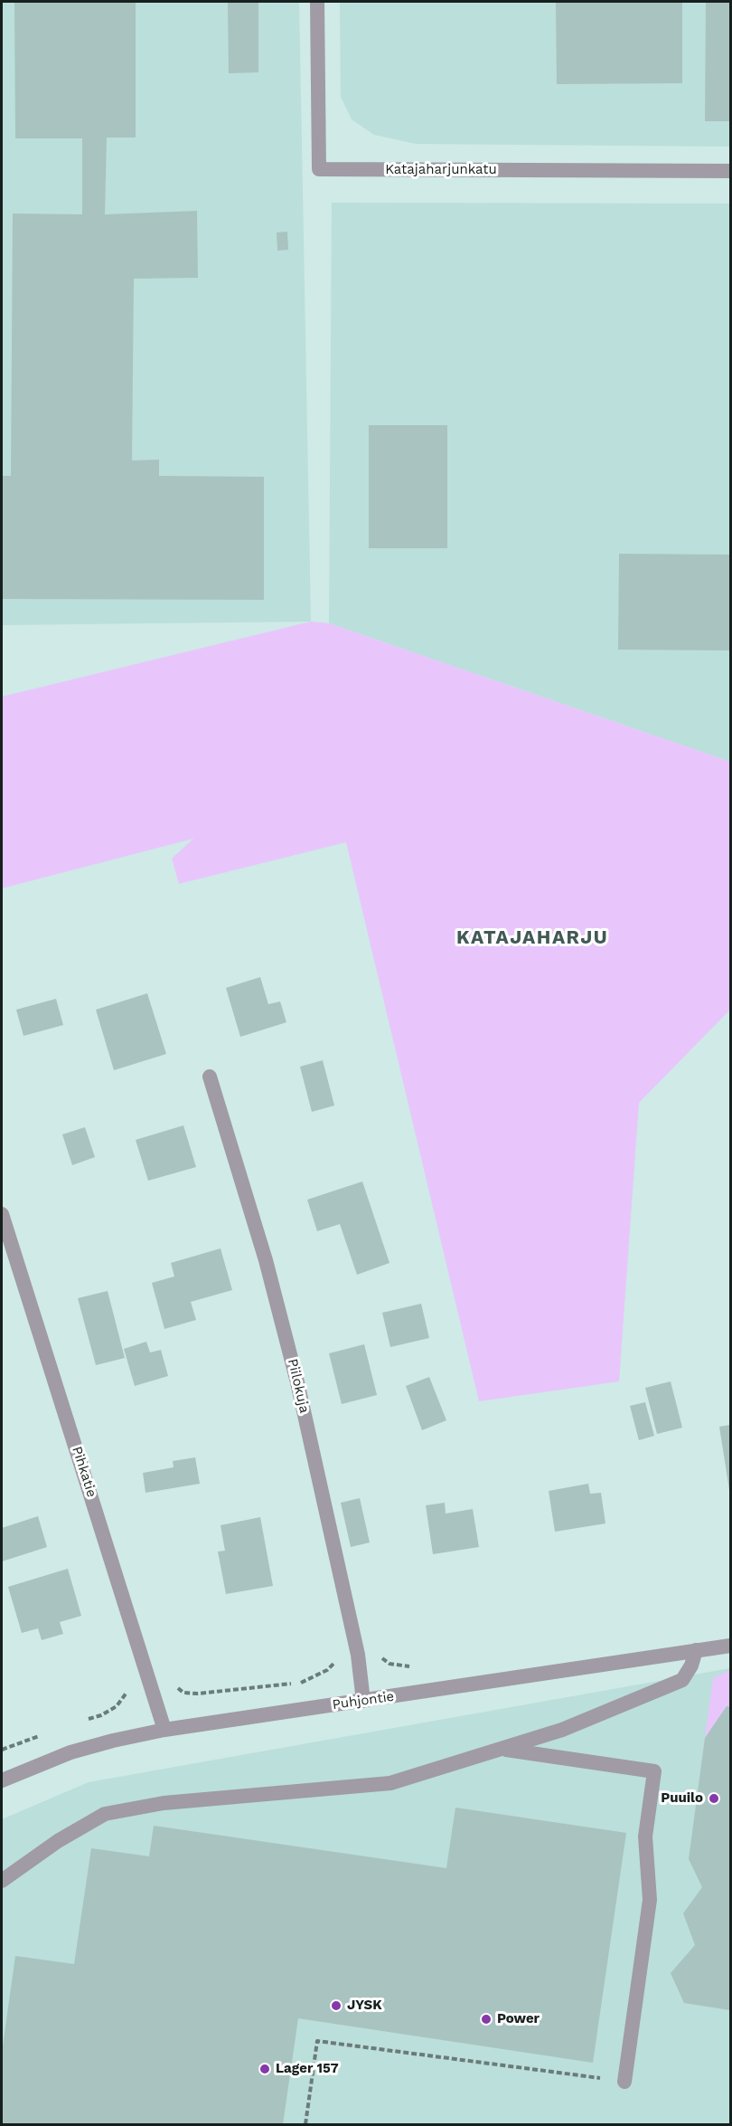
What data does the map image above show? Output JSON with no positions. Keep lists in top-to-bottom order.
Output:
{
  "streets": {
    "street": [
      "Katajaharjunkatu",
      "Piilokuja",
      "Pihkatie",
      "Puhjontie"
    ]
  },
  "crossings": [
    ["Piilokuja", "Puhjontie"],
    ["Pihkatie", "Puhjontie"]
  ],
  "districts": ["KATAJAHARJU"],
  "places": [
    "Puuilo",
    "JYSK",
    "Power",
    "Lager 157"
  ]
}
